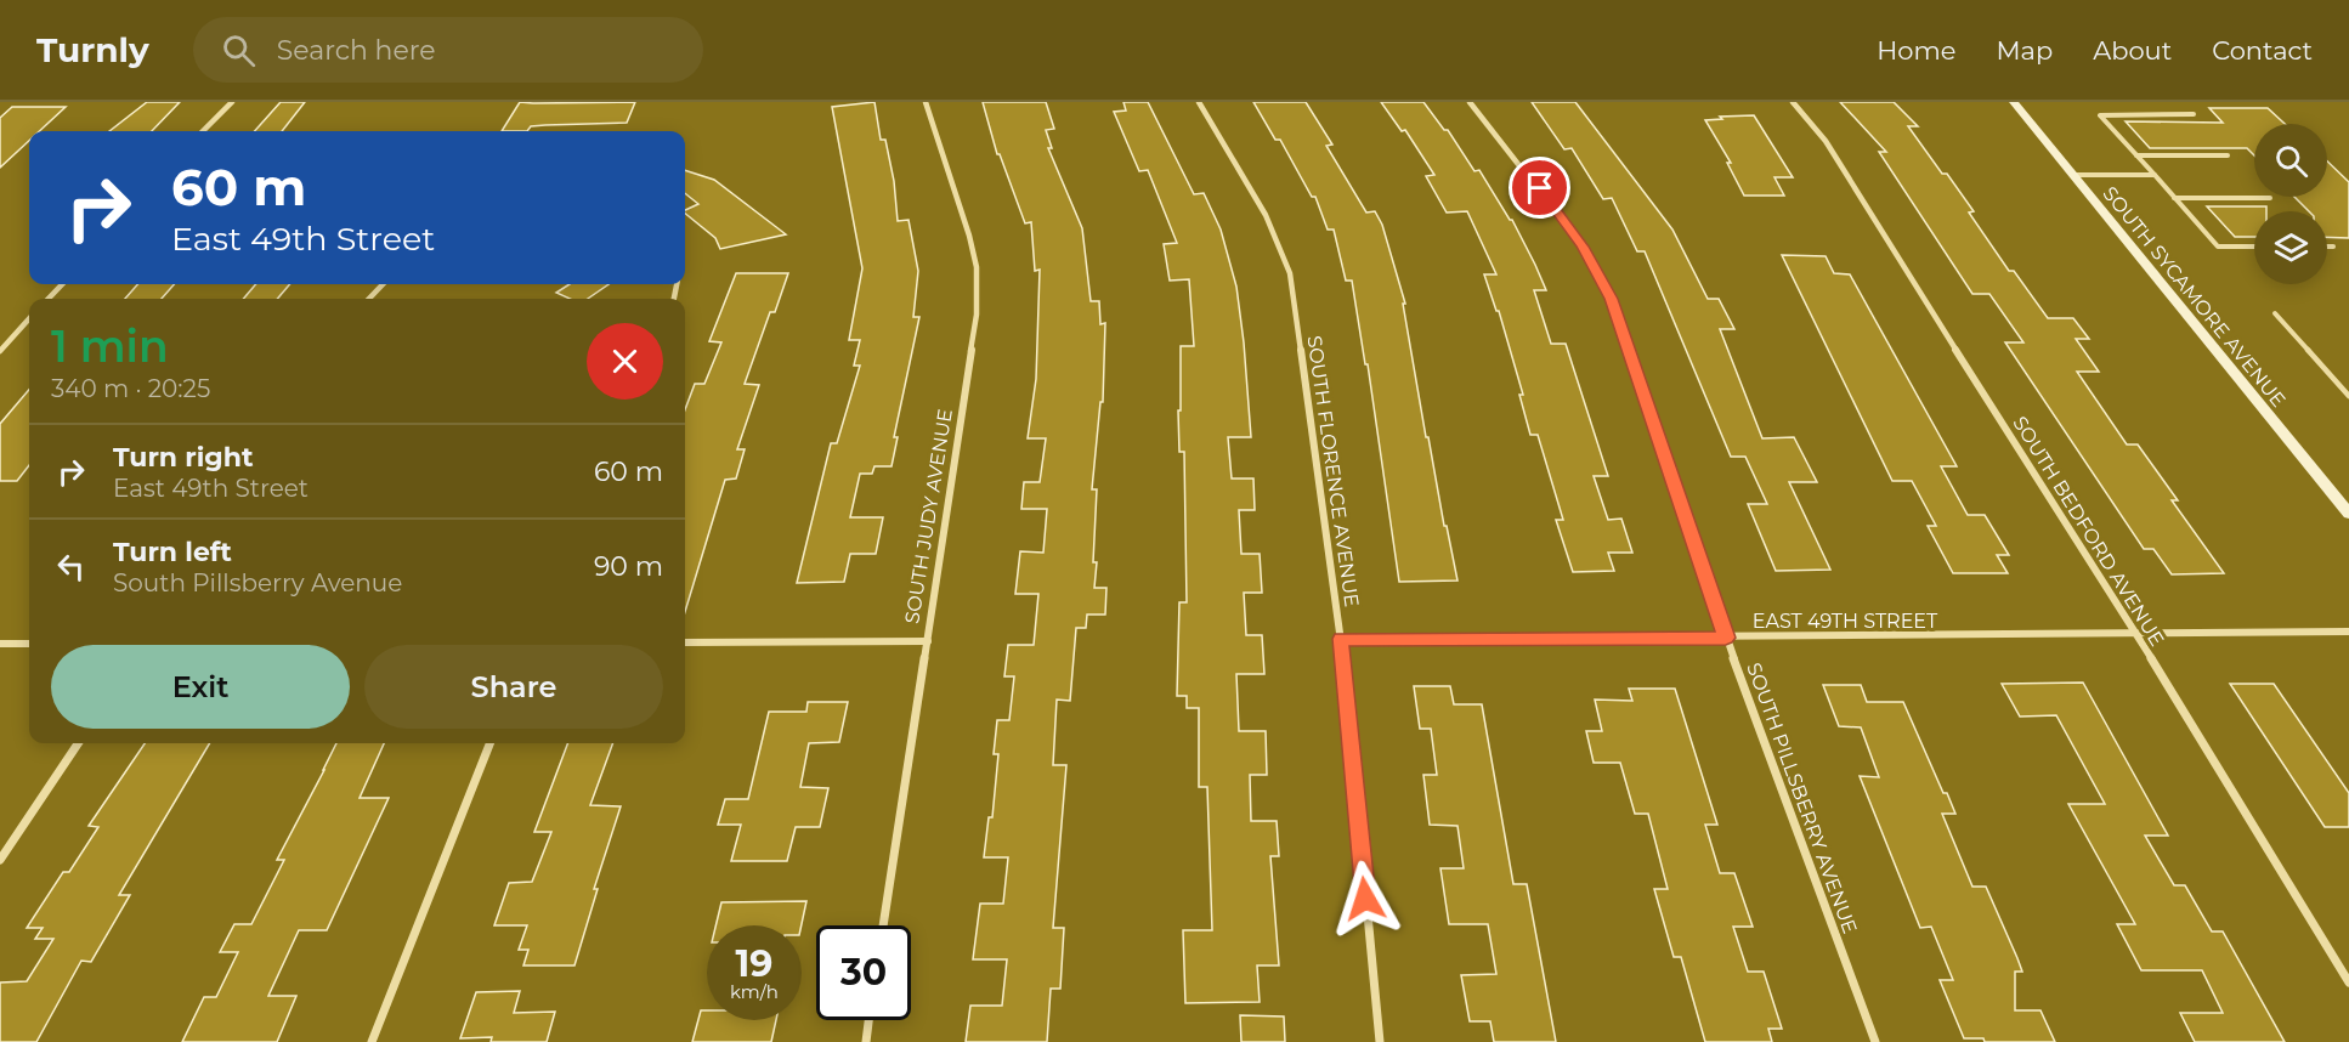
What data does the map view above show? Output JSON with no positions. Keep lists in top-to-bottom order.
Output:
{
  "streets": {
    "main road": ["SOUTH SYCAMORE AVENUE"],
    "street": [
      "SOUTH FLORENCE AVENUE",
      "SOUTH JUDY AVENUE",
      "SOUTH BEDFORD AVENUE",
      "EAST 49TH STREET",
      "SOUTH PILLSBERRY AVENUE"
    ]
  },
  "crossings": [
    ["SOUTH FLORENCE AVENUE", "EAST 49TH STREET"],
    ["SOUTH BEDFORD AVENUE", "EAST 49TH STREET"],
    ["EAST 49TH STREET", "SOUTH PILLSBERRY AVENUE"]
  ],
  "page": {
    "header": "Turnly",
    "search": "Search here",
    "nav": [
      "Home",
      "Map",
      "About",
      "Contact"
    ],
    "turn": ["60 m", "East 49th Street"],
    "heading": ["1 min", "340 m · 20:25"],
    "list": [
      {
        "name": "Turn right",
        "note": "East 49th Street",
        "value": "60 m"
      },
      {
        "name": "Turn left",
        "note": "South Pillsberry Avenue",
        "value": "90 m"
      }
    ],
    "buttons": ["Exit", "Share"],
    "speed": "19 km/h",
    "limit": "30"
  }
}
